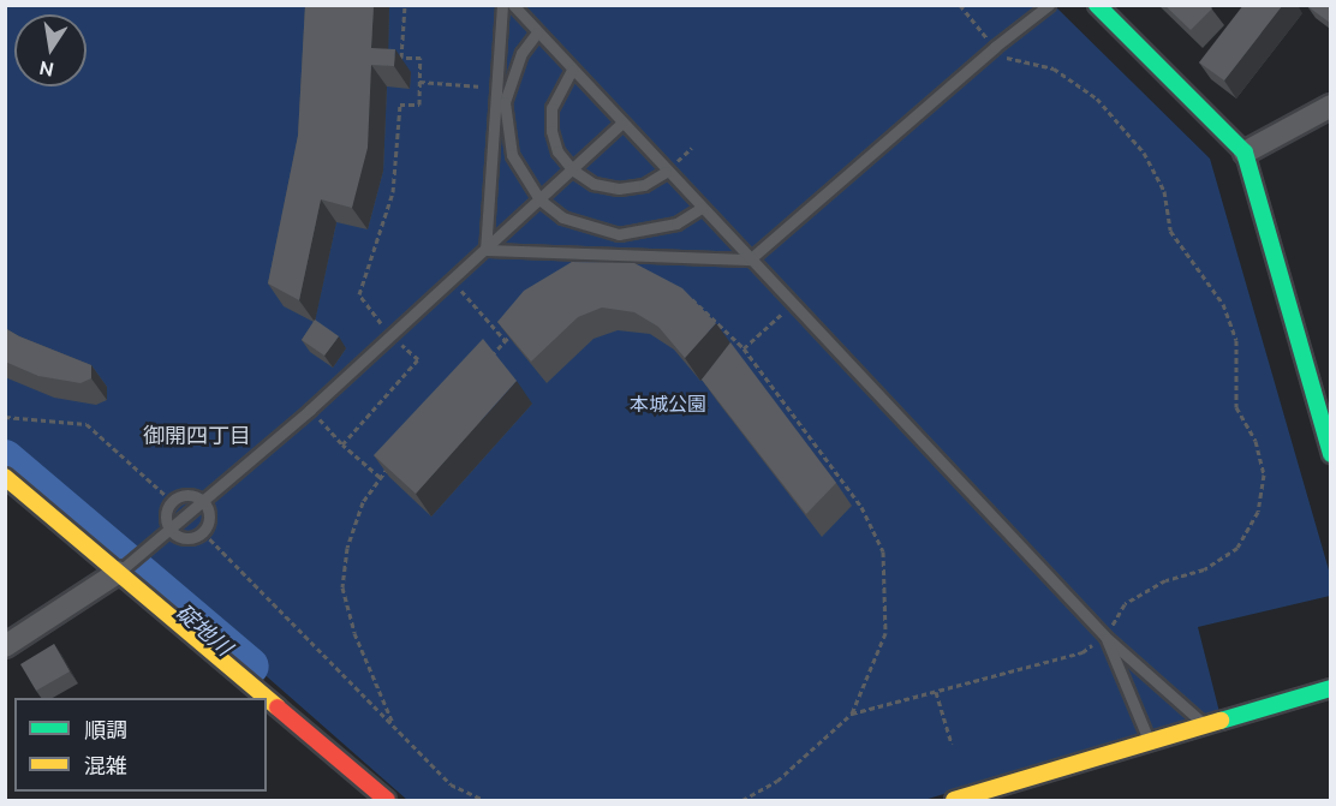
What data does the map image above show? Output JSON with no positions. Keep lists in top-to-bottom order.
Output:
{
  "districts": ["御開四丁目"],
  "water": ["碇地川"],
  "parks": ["本城公園"],
  "legend": ["順調", "混雑"],
  "north": "bottom"
}
